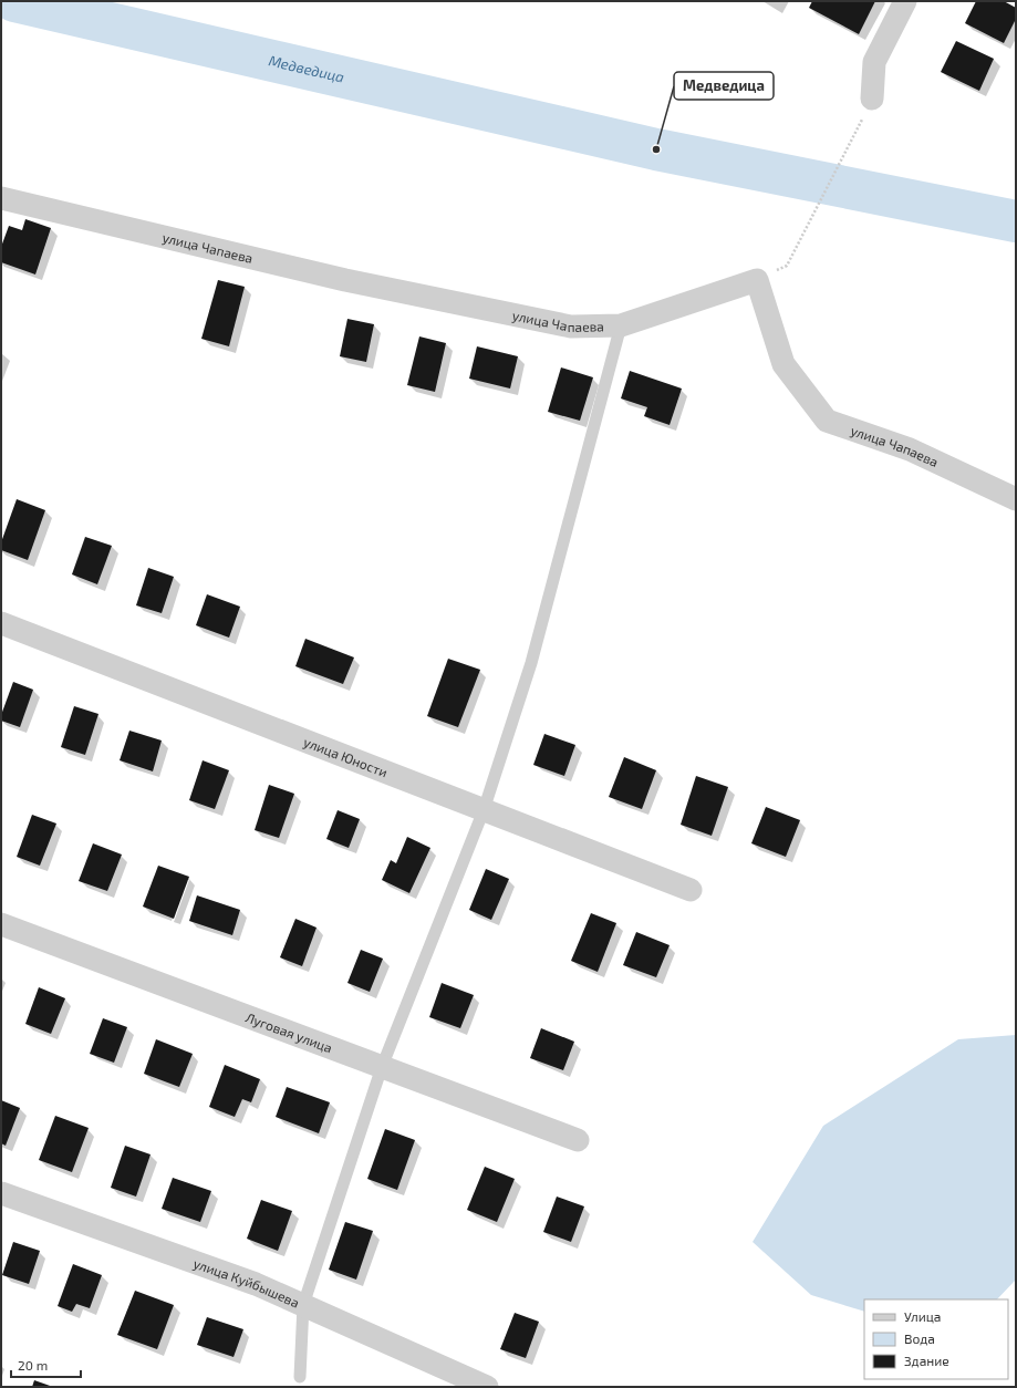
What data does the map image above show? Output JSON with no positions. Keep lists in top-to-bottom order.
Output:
{
  "streets": {
    "street": [
      "улица Чапаева",
      "улица Юности",
      "Луговая улица",
      "улица Куйбышева"
    ]
  },
  "water": ["Медведица"],
  "places": ["Медведица"],
  "legend": ["Улица", "Вода", "Здание"],
  "scale_bar": "20 m"
}
